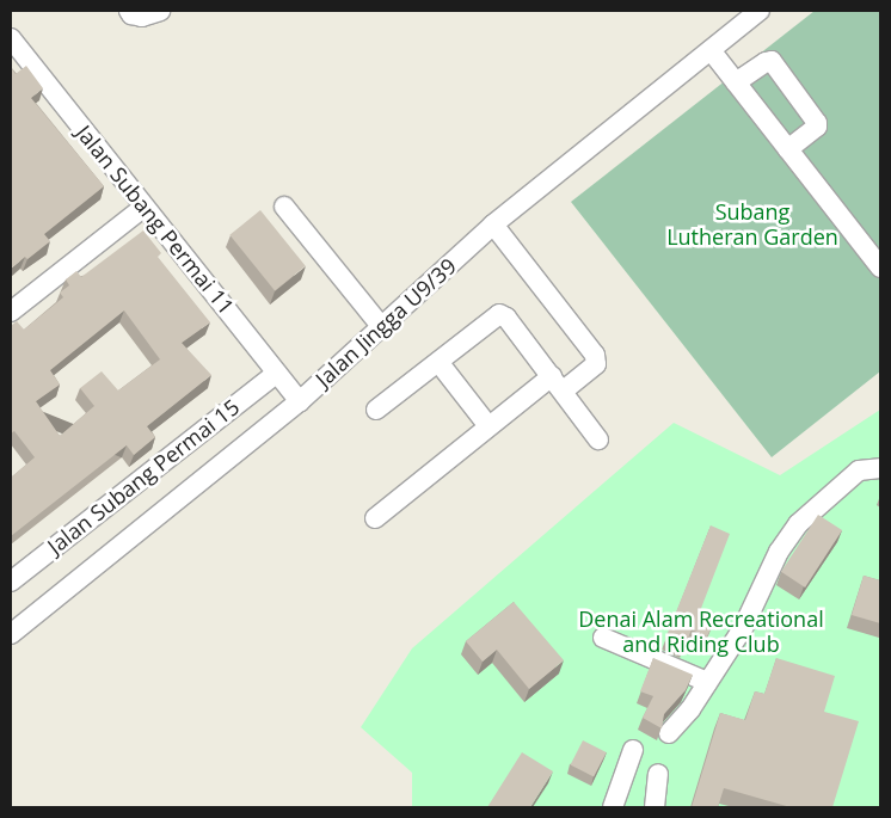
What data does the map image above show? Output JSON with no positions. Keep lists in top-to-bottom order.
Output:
{
  "streets": {
    "street": ["Jalan Subang Permai 11", "Jalan Jingga U9/39", "Jalan Subang Permai 15"]
  },
  "crossings": [
    ["Jalan Subang Permai 11", "Jalan Jingga U9/39"],
    ["Jalan Subang Permai 11", "Jalan Subang Permai 15"]
  ],
  "parks": ["Subang Lutheran Garden", "Denai Alam Recreational and Riding Club"]
}
